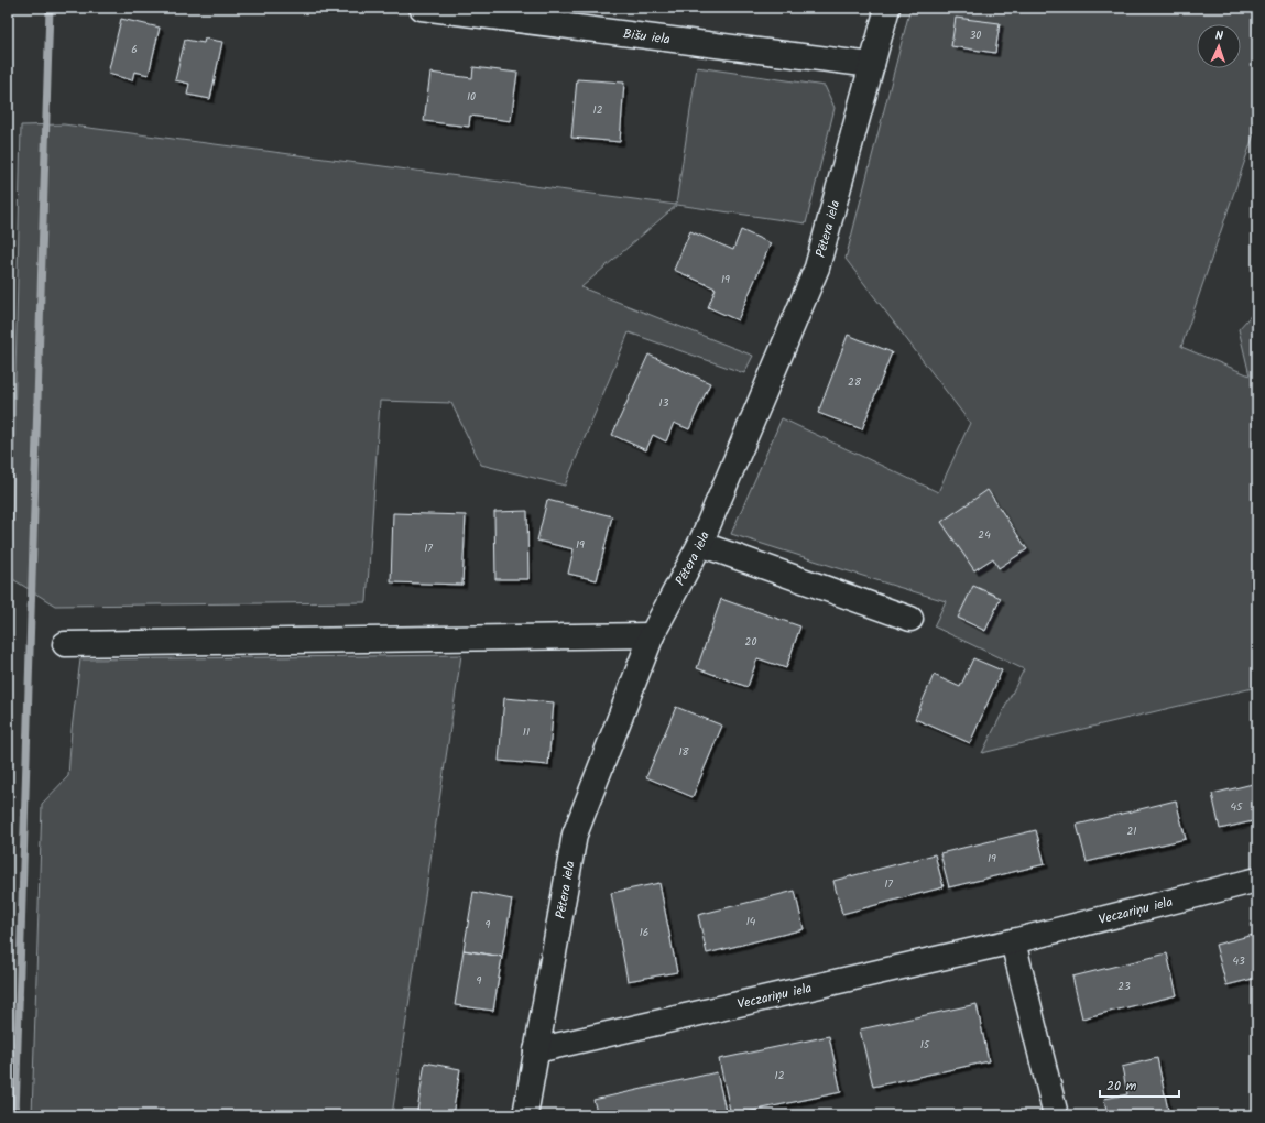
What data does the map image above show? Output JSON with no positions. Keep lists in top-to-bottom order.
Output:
{
  "streets": {
    "street": ["Bišu iela", "Pētera iela", "Veczariņu iela"]
  },
  "crossings": [
    ["Bišu iela", "Pētera iela"],
    ["Pētera iela", "Veczariņu iela"]
  ],
  "house_numbers": [
    "30",
    "6",
    "10",
    "12",
    "19",
    "28",
    "13",
    "24",
    "19",
    "17",
    "20",
    "11",
    "18",
    "45",
    "21",
    "19",
    "17",
    "14",
    "9",
    "16",
    "43",
    "9",
    "23",
    "15",
    "12"
  ],
  "scale_bar": "20 m",
  "north": "top"
}
